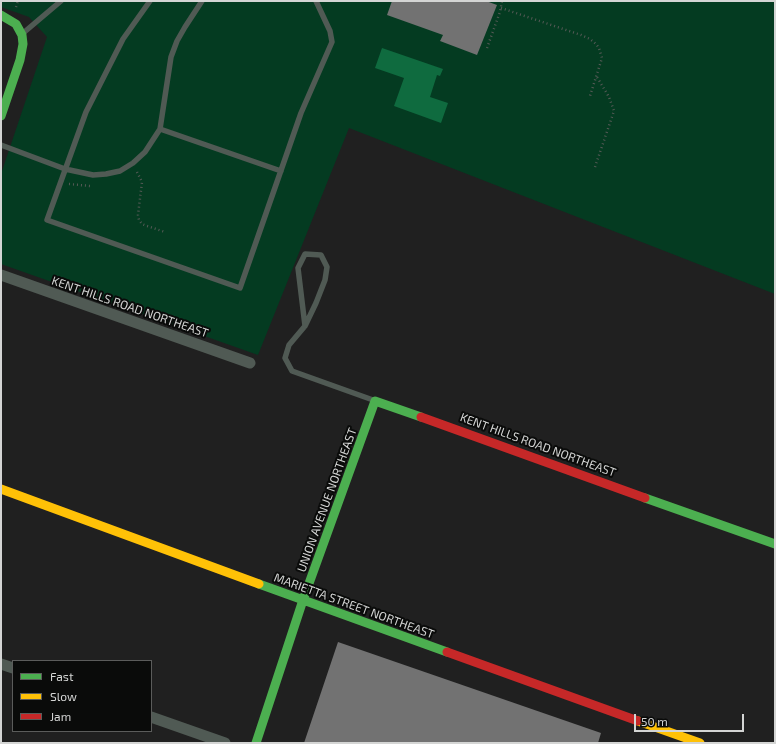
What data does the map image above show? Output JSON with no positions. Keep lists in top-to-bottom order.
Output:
{
  "streets": {
    "street": ["KENT HILLS ROAD NORTHEAST", "UNION AVENUE NORTHEAST", "MARIETTA STREET NORTHEAST"]
  },
  "crossings": [
    ["KENT HILLS ROAD NORTHEAST", "UNION AVENUE NORTHEAST"],
    ["UNION AVENUE NORTHEAST", "MARIETTA STREET NORTHEAST"]
  ],
  "legend": ["Fast", "Slow", "Jam"],
  "scale_bar": "50 m"
}
